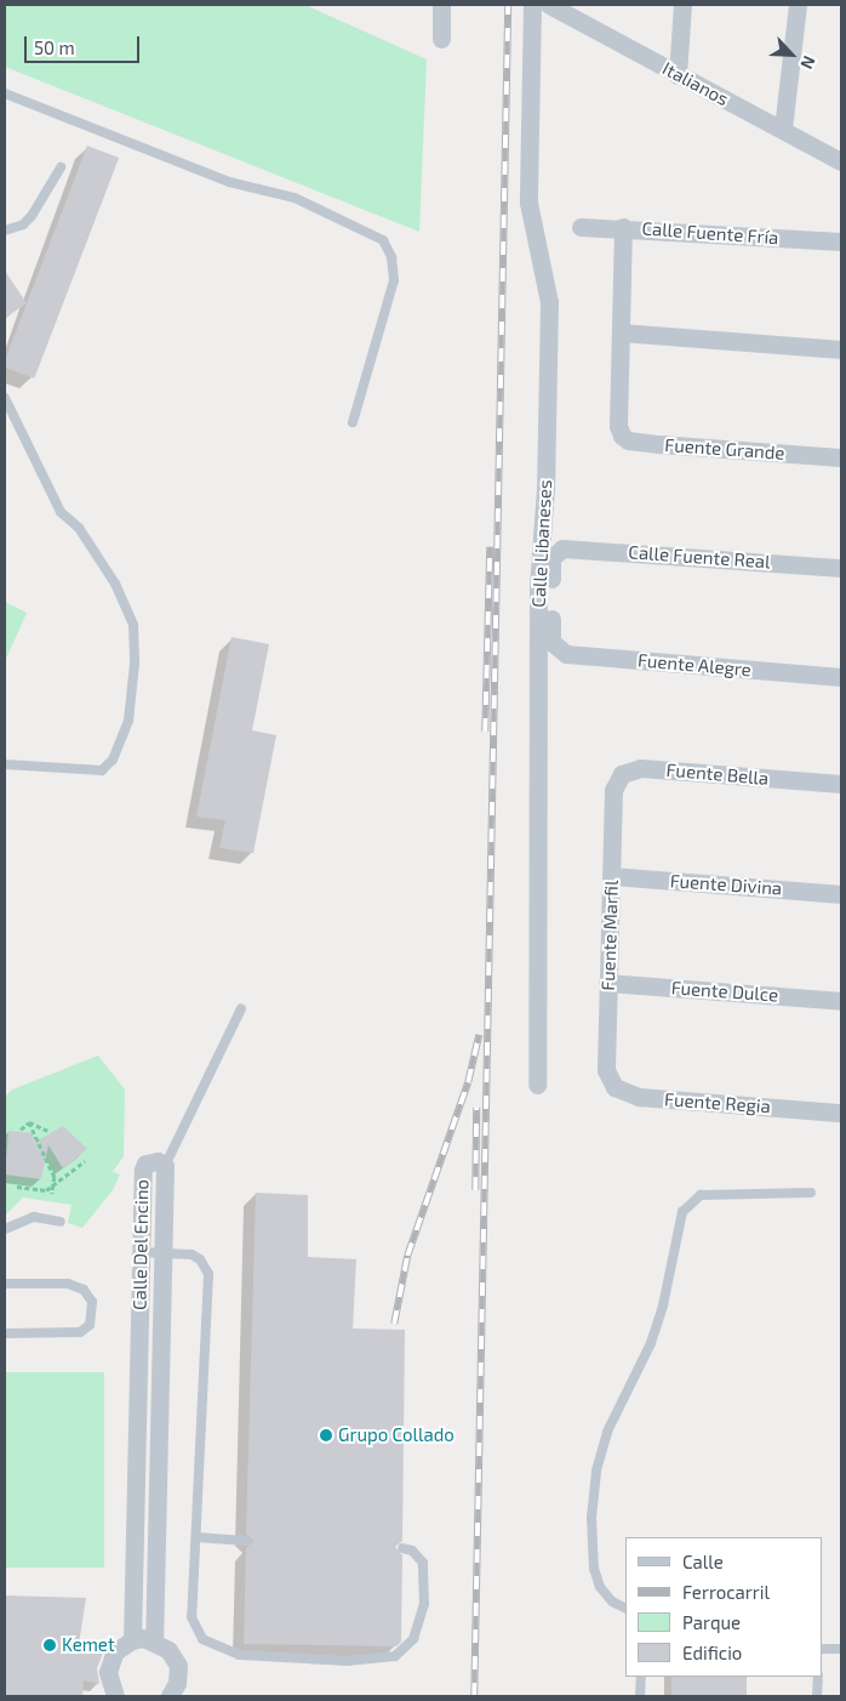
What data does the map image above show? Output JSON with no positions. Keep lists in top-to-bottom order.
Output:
{
  "streets": {
    "street": [
      "Italianos",
      "Calle Fuente Fría",
      "Fuente Grande",
      "Calle Libaneses",
      "Calle Fuente Real",
      "Fuente Alegre",
      "Fuente Bella",
      "Fuente Divina",
      "Fuente Marfil",
      "Fuente Dulce",
      "Fuente Regia",
      "Calle Del Encino"
    ]
  },
  "crossings": [
    ["Calle Fuente Real", "Fuente Alegre"],
    ["Fuente Bella", "Fuente Marfil"],
    ["Fuente Divina", "Fuente Marfil"],
    ["Fuente Marfil", "Fuente Dulce"],
    ["Fuente Marfil", "Fuente Regia"]
  ],
  "places": ["Grupo Collado", "Kemet"],
  "legend": [
    "Calle",
    "Ferrocarril",
    "Parque",
    "Edificio"
  ],
  "scale_bar": "50 m",
  "north": "bottom right"
}
